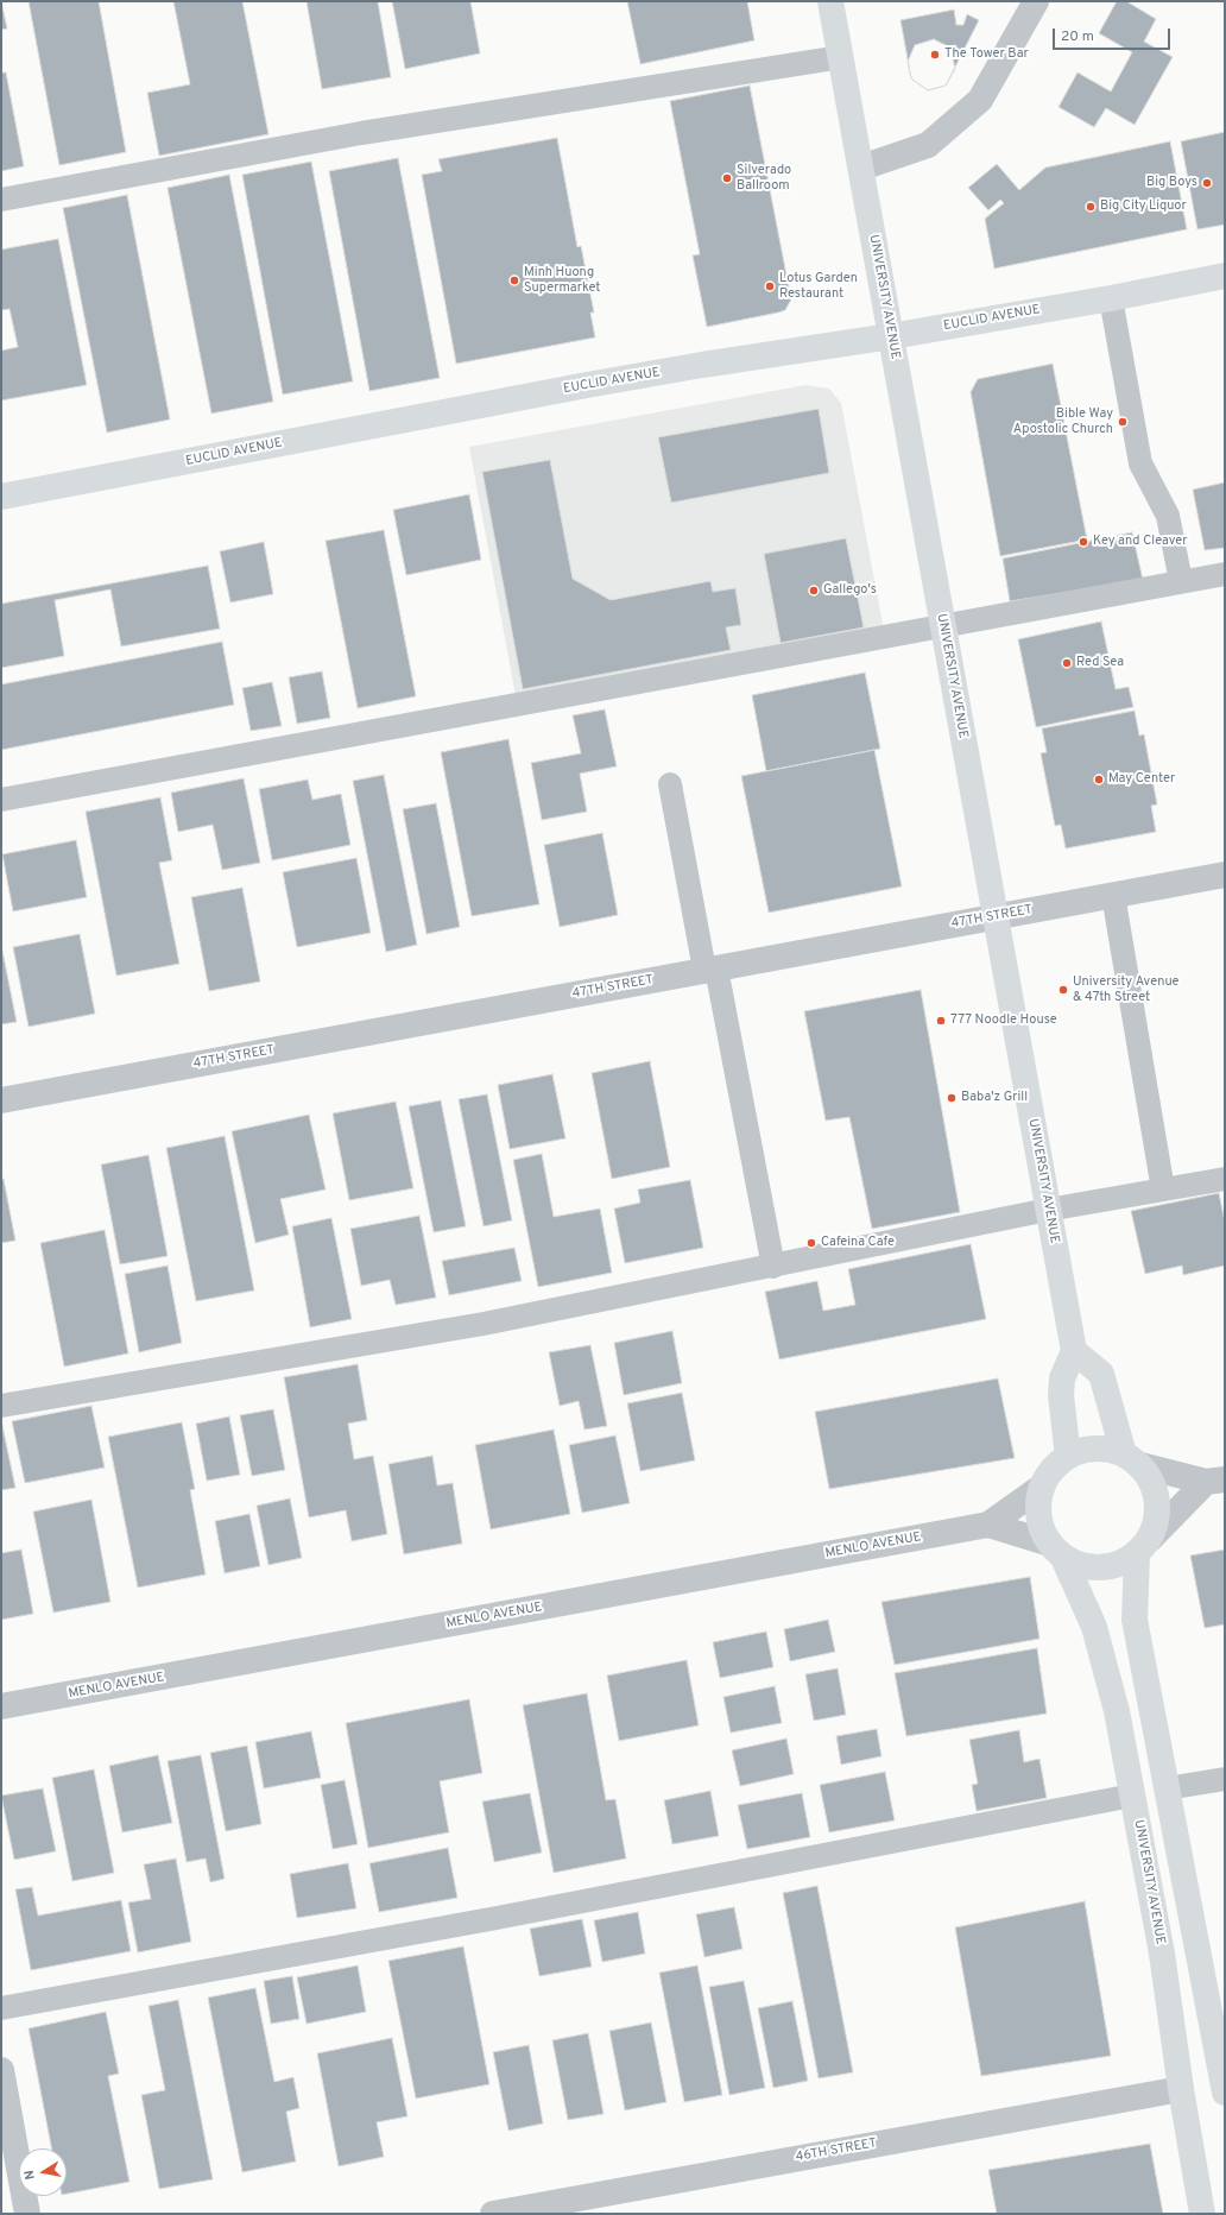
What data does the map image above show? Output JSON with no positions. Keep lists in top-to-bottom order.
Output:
{
  "streets": {
    "main road": ["UNIVERSITY AVENUE", "EUCLID AVENUE"],
    "street": ["47TH STREET", "MENLO AVENUE", "46TH STREET"]
  },
  "crossings": [
    ["UNIVERSITY AVENUE", "EUCLID AVENUE"],
    ["UNIVERSITY AVENUE", "47TH STREET"],
    ["UNIVERSITY AVENUE", "MENLO AVENUE"],
    ["UNIVERSITY AVENUE", "46TH STREET"]
  ],
  "places": [
    "The Tower Bar",
    "Silverado Ballroom",
    "Big Boys",
    "Big City Liquor",
    "Minh Huong Supermarket",
    "Lotus Garden Restaurant",
    "Bible Way Apostolic Church",
    "Key and Cleaver",
    "Gallego's",
    "Red Sea",
    "May Center",
    "University Avenue & 47th Street",
    "777 Noodle House",
    "Baba'z Grill",
    "Cafeina Cafe"
  ],
  "scale_bar": "20 m",
  "north": "left"
}
